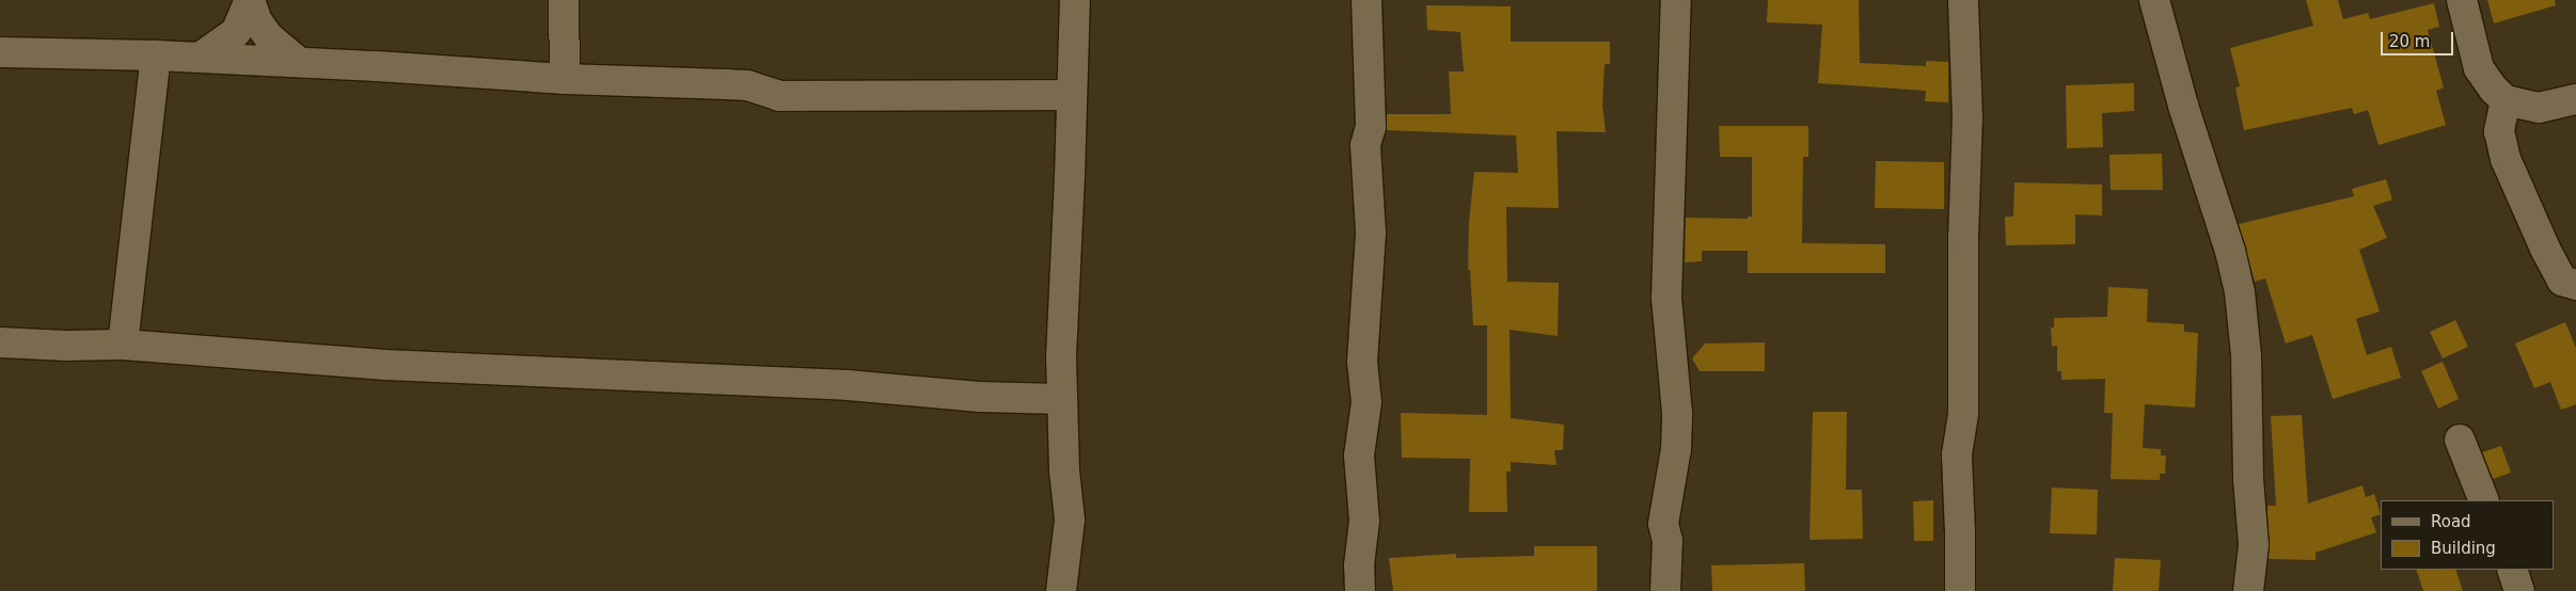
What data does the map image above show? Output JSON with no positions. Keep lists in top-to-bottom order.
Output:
{
  "legend": ["Road", "Building"],
  "scale_bar": "20 m"
}
